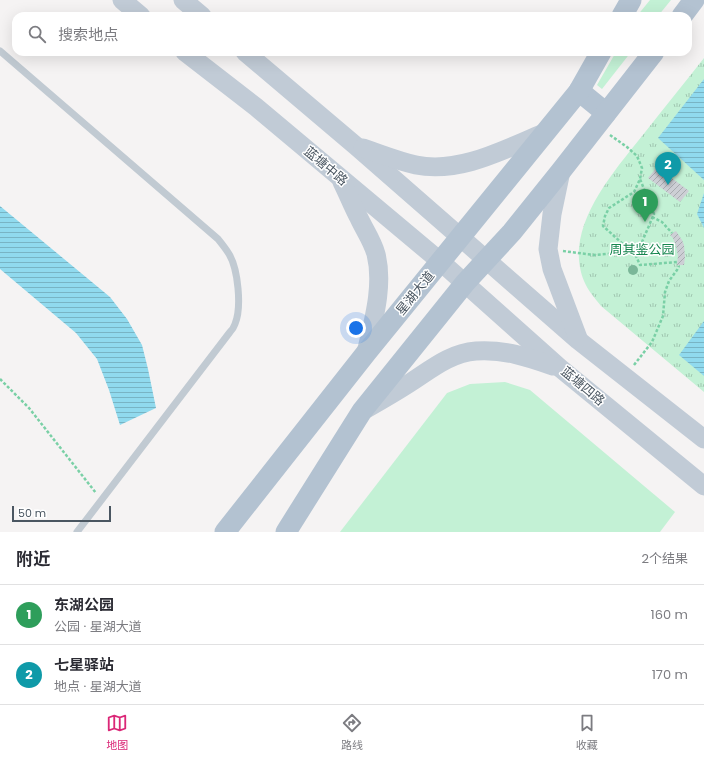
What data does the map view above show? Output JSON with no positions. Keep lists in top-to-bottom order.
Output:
{
  "streets": {
    "main road": ["蓝塘中路", "星湖大道", "蓝塘四路"]
  },
  "crossings": [
    ["蓝塘中路", "星湖大道"],
    ["蓝塘中路", "蓝塘四路"]
  ],
  "parks": ["周其鉴公园"],
  "scale_bar": "50 m",
  "page": {
    "search": "搜索地点",
    "pins": ["2", "1"],
    "scale": "50 m",
    "heading": ["附近", "2个结果"],
    "list": [
      {
        "mark": "1",
        "name": "东湖公园",
        "note": "公园 · 星湖大道",
        "value": "160 m"
      },
      {
        "mark": "2",
        "name": "七星驿站",
        "note": "地点 · 星湖大道",
        "value": "170 m"
      }
    ],
    "nav": ["地图", "路线", "收藏"]
  }
}
